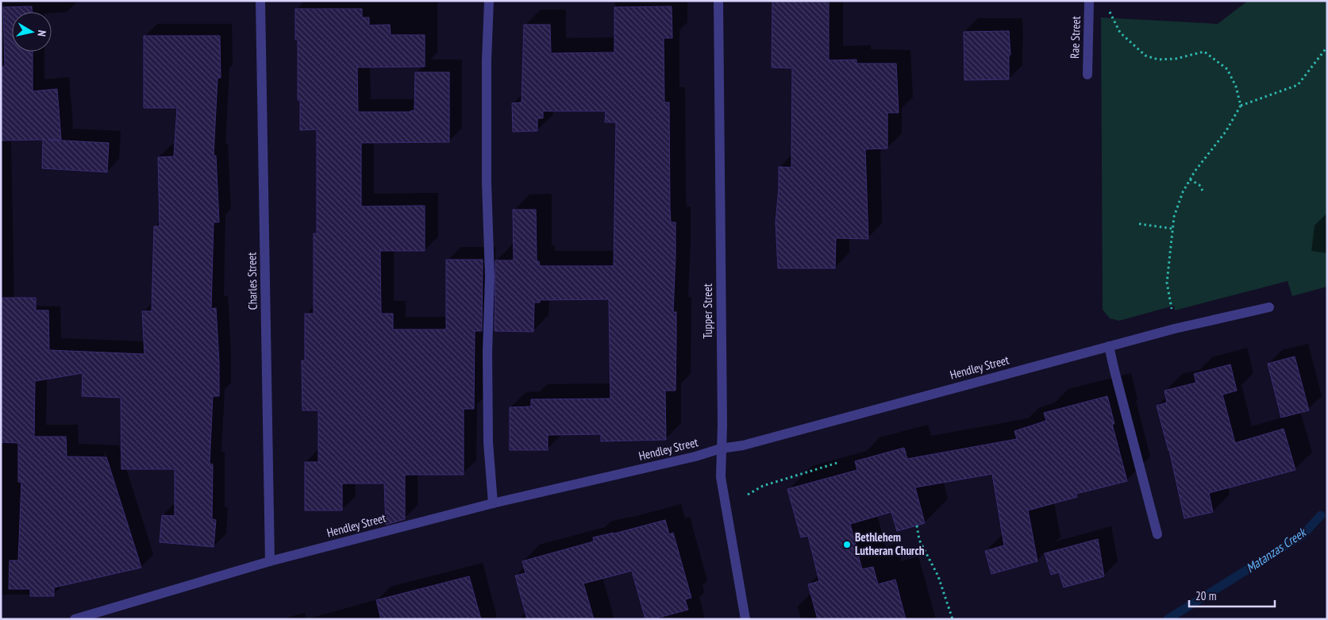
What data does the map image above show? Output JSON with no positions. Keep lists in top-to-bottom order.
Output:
{
  "streets": {
    "street": [
      "Rae Street",
      "Charles Street",
      "Tupper Street",
      "Hendley Street"
    ]
  },
  "crossings": [
    ["Charles Street", "Hendley Street"],
    ["Tupper Street", "Hendley Street"]
  ],
  "water": ["Matanzas Creek"],
  "places": ["Bethlehem Lutheran Church"],
  "scale_bar": "20 m",
  "north": "right"
}
